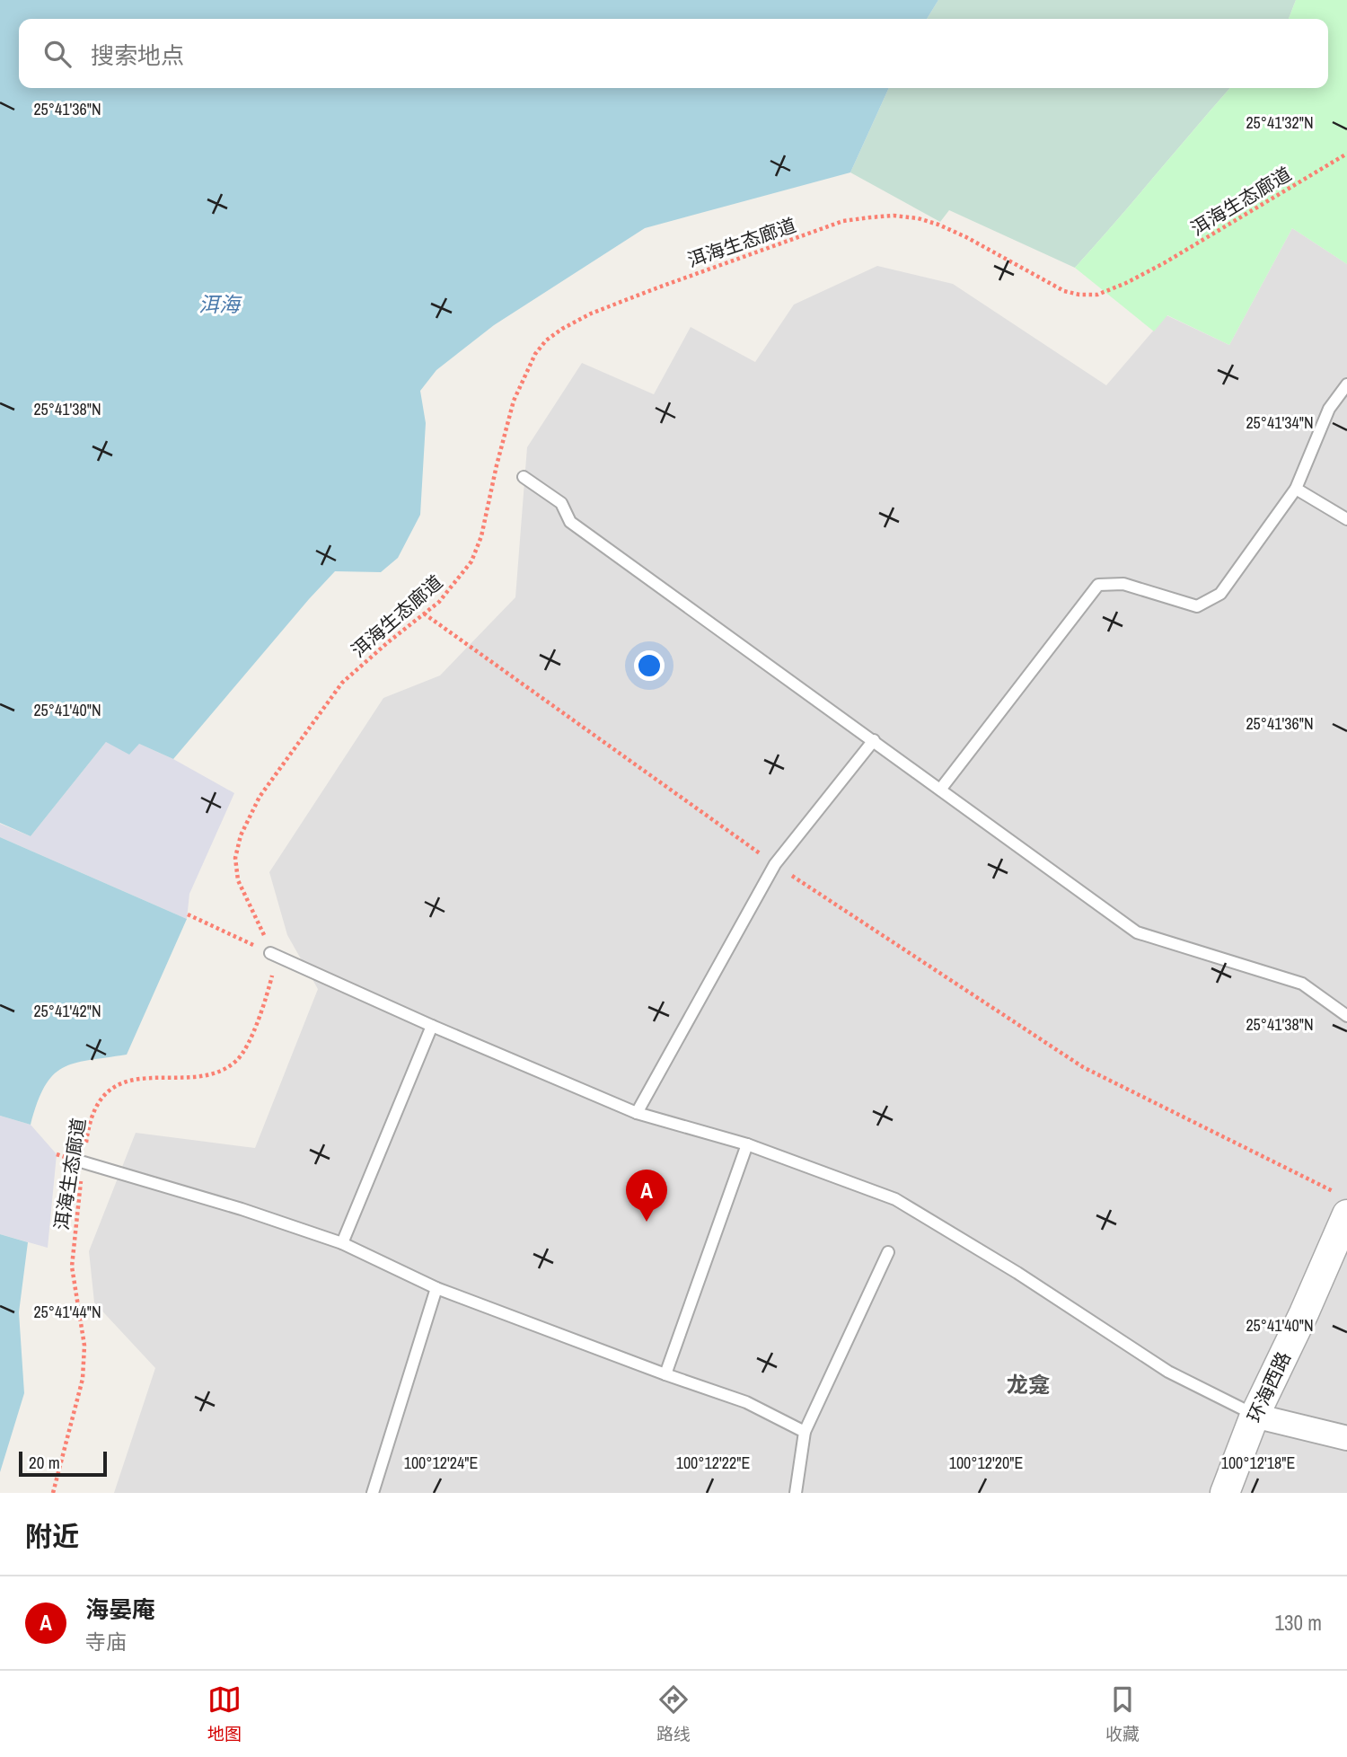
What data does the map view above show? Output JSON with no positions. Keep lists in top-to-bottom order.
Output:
{
  "streets": {
    "street": ["环海西路"],
    "path": ["洱海生态廊道"]
  },
  "districts": ["龙龛"],
  "water": ["洱海"],
  "scale_bar": "20 m",
  "page": {
    "search": "搜索地点",
    "pins": "A",
    "scale": "20 m",
    "heading": "附近",
    "list": [
      {
        "mark": "A",
        "name": "海晏庵",
        "note": "寺庙",
        "value": "130 m"
      }
    ],
    "nav": ["地图", "路线", "收藏"]
  },
  "coordinates": [
    "25°41'36\"N",
    "25°41'32\"N",
    "25°41'38\"N",
    "25°41'34\"N",
    "25°41'40\"N",
    "25°41'42\"N",
    "25°41'44\"N",
    "100°12'22\"E",
    "100°12'20\"E",
    "100°12'18\"E",
    "100°12'24\"E"
  ]
}
